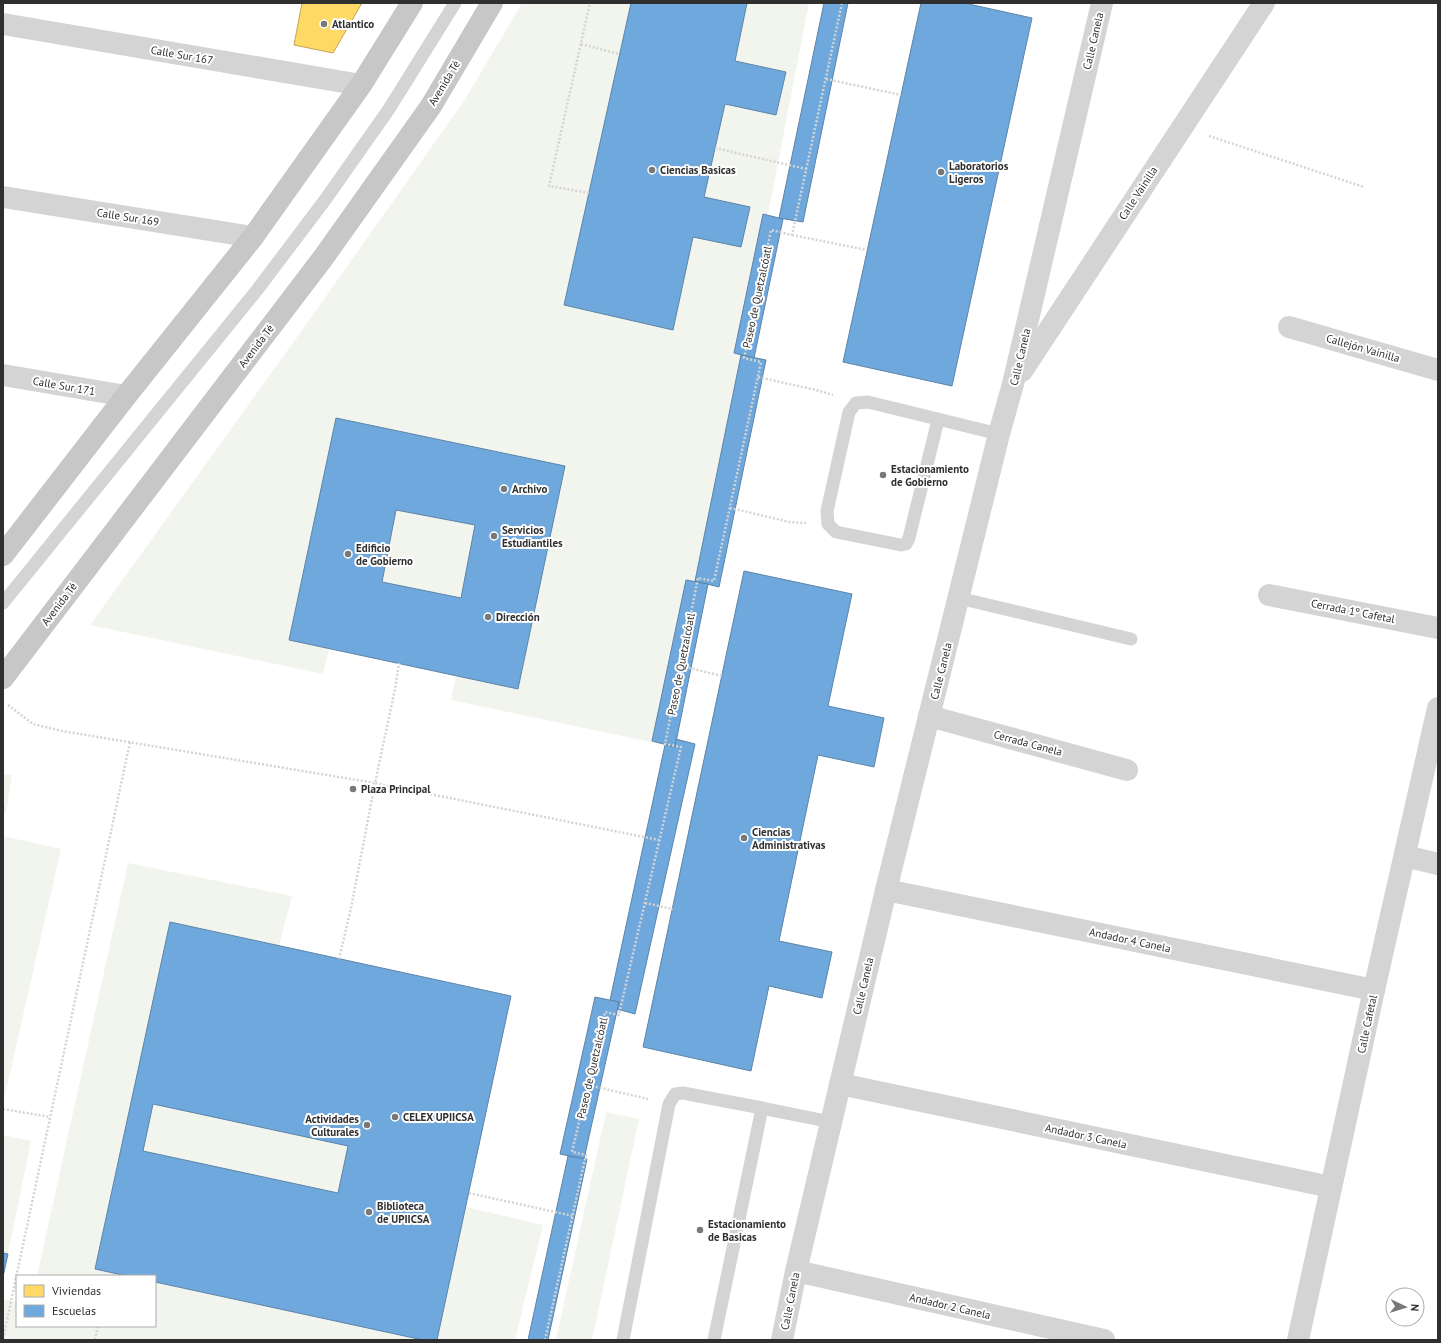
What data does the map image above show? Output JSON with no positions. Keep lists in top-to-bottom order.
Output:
{
  "streets": {
    "main road": ["Avenida Té"],
    "street": [
      "Calle Canela",
      "Calle Sur 167",
      "Calle Vainilla",
      "Calle Sur 169",
      "Callejón Vainilla",
      "Calle Sur 171",
      "Cerrada 1º Cafetal",
      "Cerrada Canela",
      "Andador 4 Canela",
      "Calle Cafetal",
      "Andador 3 Canela",
      "Andador 2 Canela"
    ],
    "path": ["Paseo de Quetzalcóatl"]
  },
  "crossings": [
    ["Calle Canela", "Calle Vainilla"],
    ["Calle Canela", "Cerrada Canela"],
    ["Calle Canela", "Andador 4 Canela"],
    ["Calle Canela", "Andador 3 Canela"],
    ["Calle Canela", "Andador 2 Canela"],
    ["Andador 4 Canela", "Calle Cafetal"],
    ["Calle Cafetal", "Andador 3 Canela"]
  ],
  "places": [
    "Atlantico",
    "Ciencias Basicas",
    "Laboratorios Ligeros",
    "Estacionamiento de Gobierno",
    "Archivo",
    "Servicios Estudiantiles",
    "Edificio de Gobierno",
    "Dirección",
    "Plaza Principal",
    "Ciencias Administrativas",
    "CELEX UPIICSA",
    "Actividades Culturales",
    "Biblioteca de UPIICSA",
    "Estacionamiento de Basicas"
  ],
  "legend": ["Viviendas", "Escuelas"],
  "north": "right"
}
